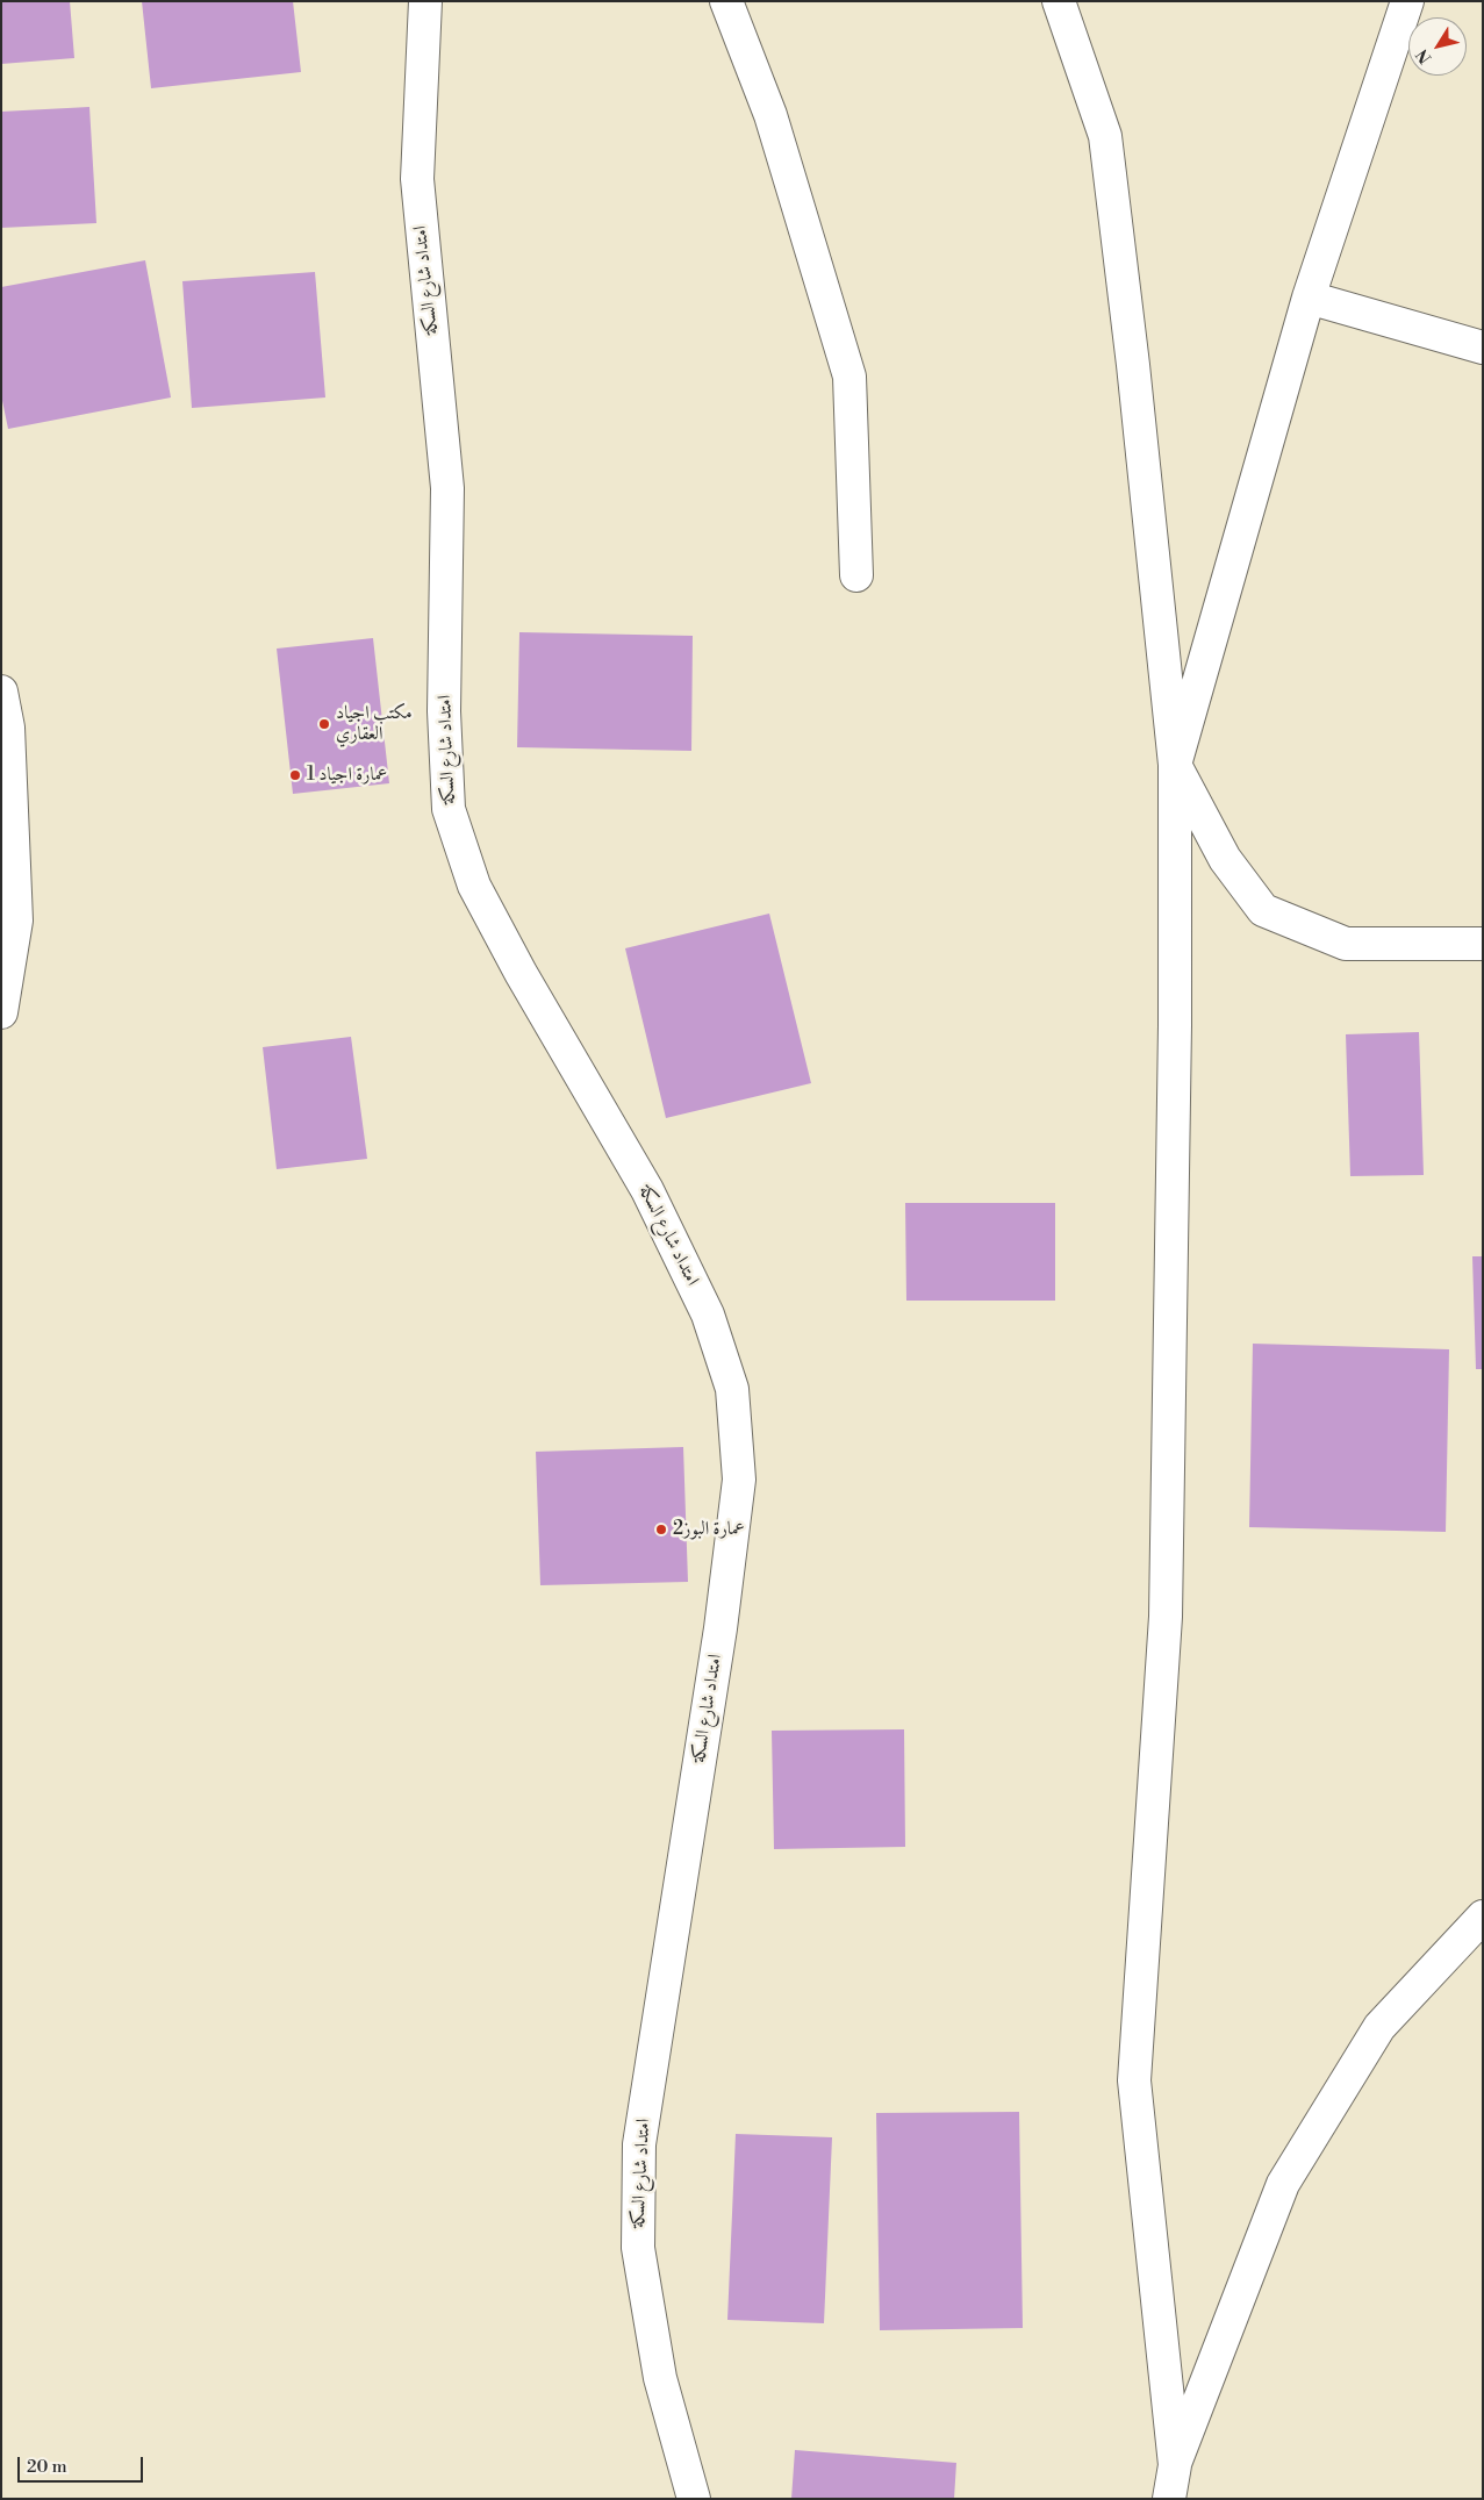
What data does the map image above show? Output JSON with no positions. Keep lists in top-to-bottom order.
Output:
{
  "streets": {
    "street": ["امتداد شارع السكة"]
  },
  "places": ["مكتب اجياد العقاري", "عمارة اجياد 1", "عمارة البوز2"],
  "scale_bar": "20 m",
  "north": "bottom left"
}
